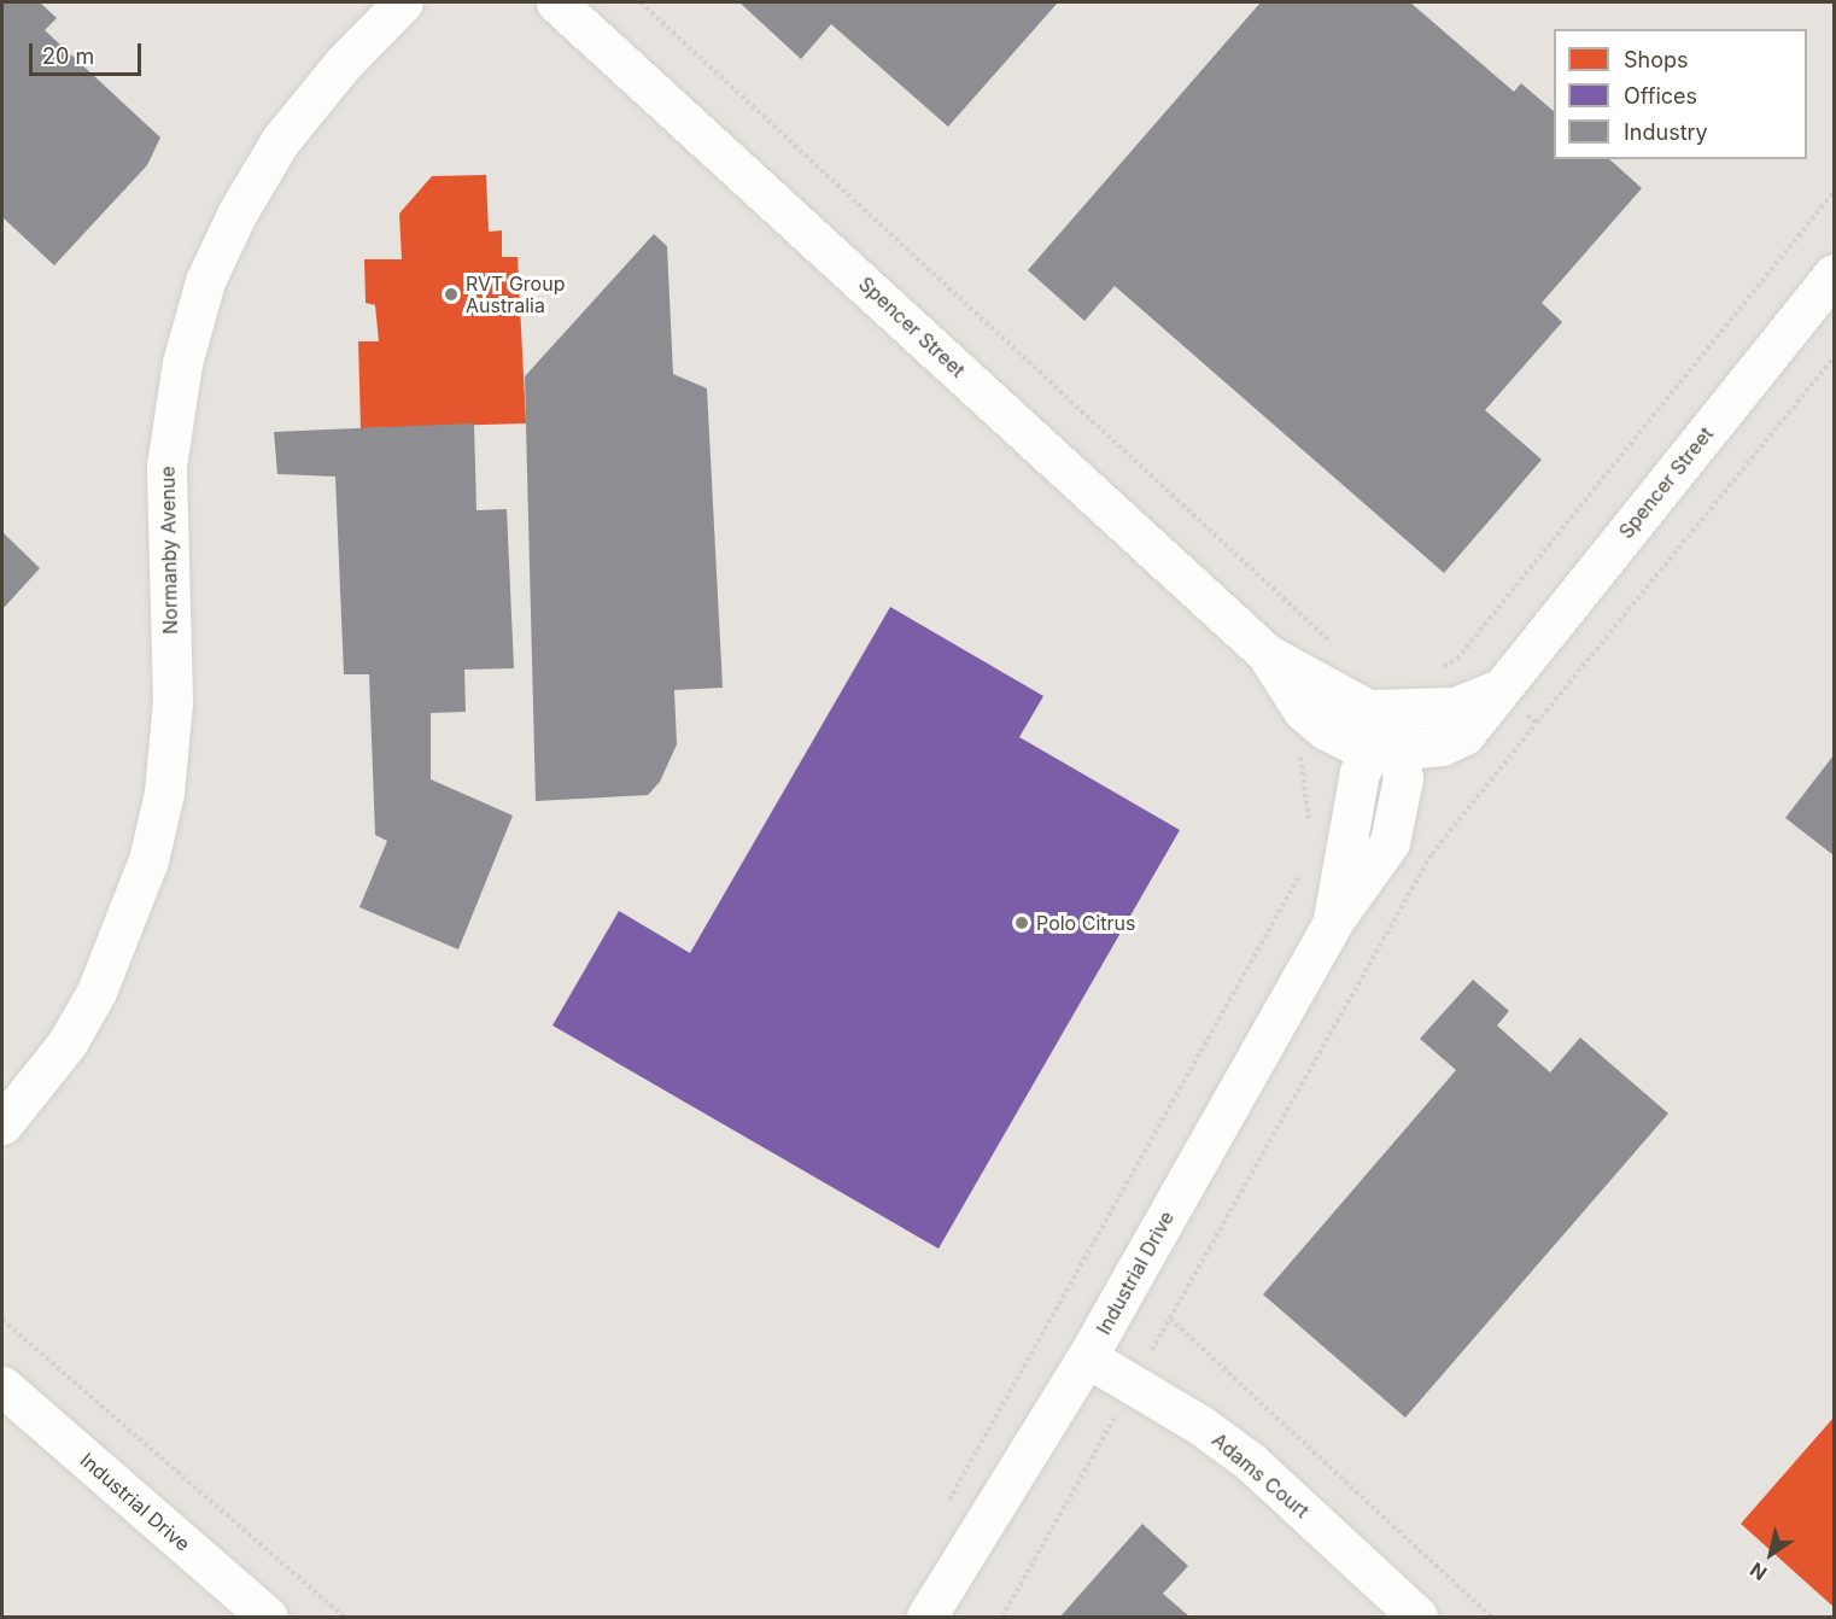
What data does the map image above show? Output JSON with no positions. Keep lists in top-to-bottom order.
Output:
{
  "streets": {
    "street": [
      "Spencer Street",
      "Normanby Avenue",
      "Industrial Drive",
      "Adams Court"
    ]
  },
  "crossings": [
    ["Spencer Street", "Industrial Drive"],
    ["Industrial Drive", "Adams Court"]
  ],
  "places": ["RVT Group Australia", "Polo Citrus"],
  "legend": ["Shops", "Offices", "Industry"],
  "scale_bar": "20 m",
  "north": "bottom left"
}
